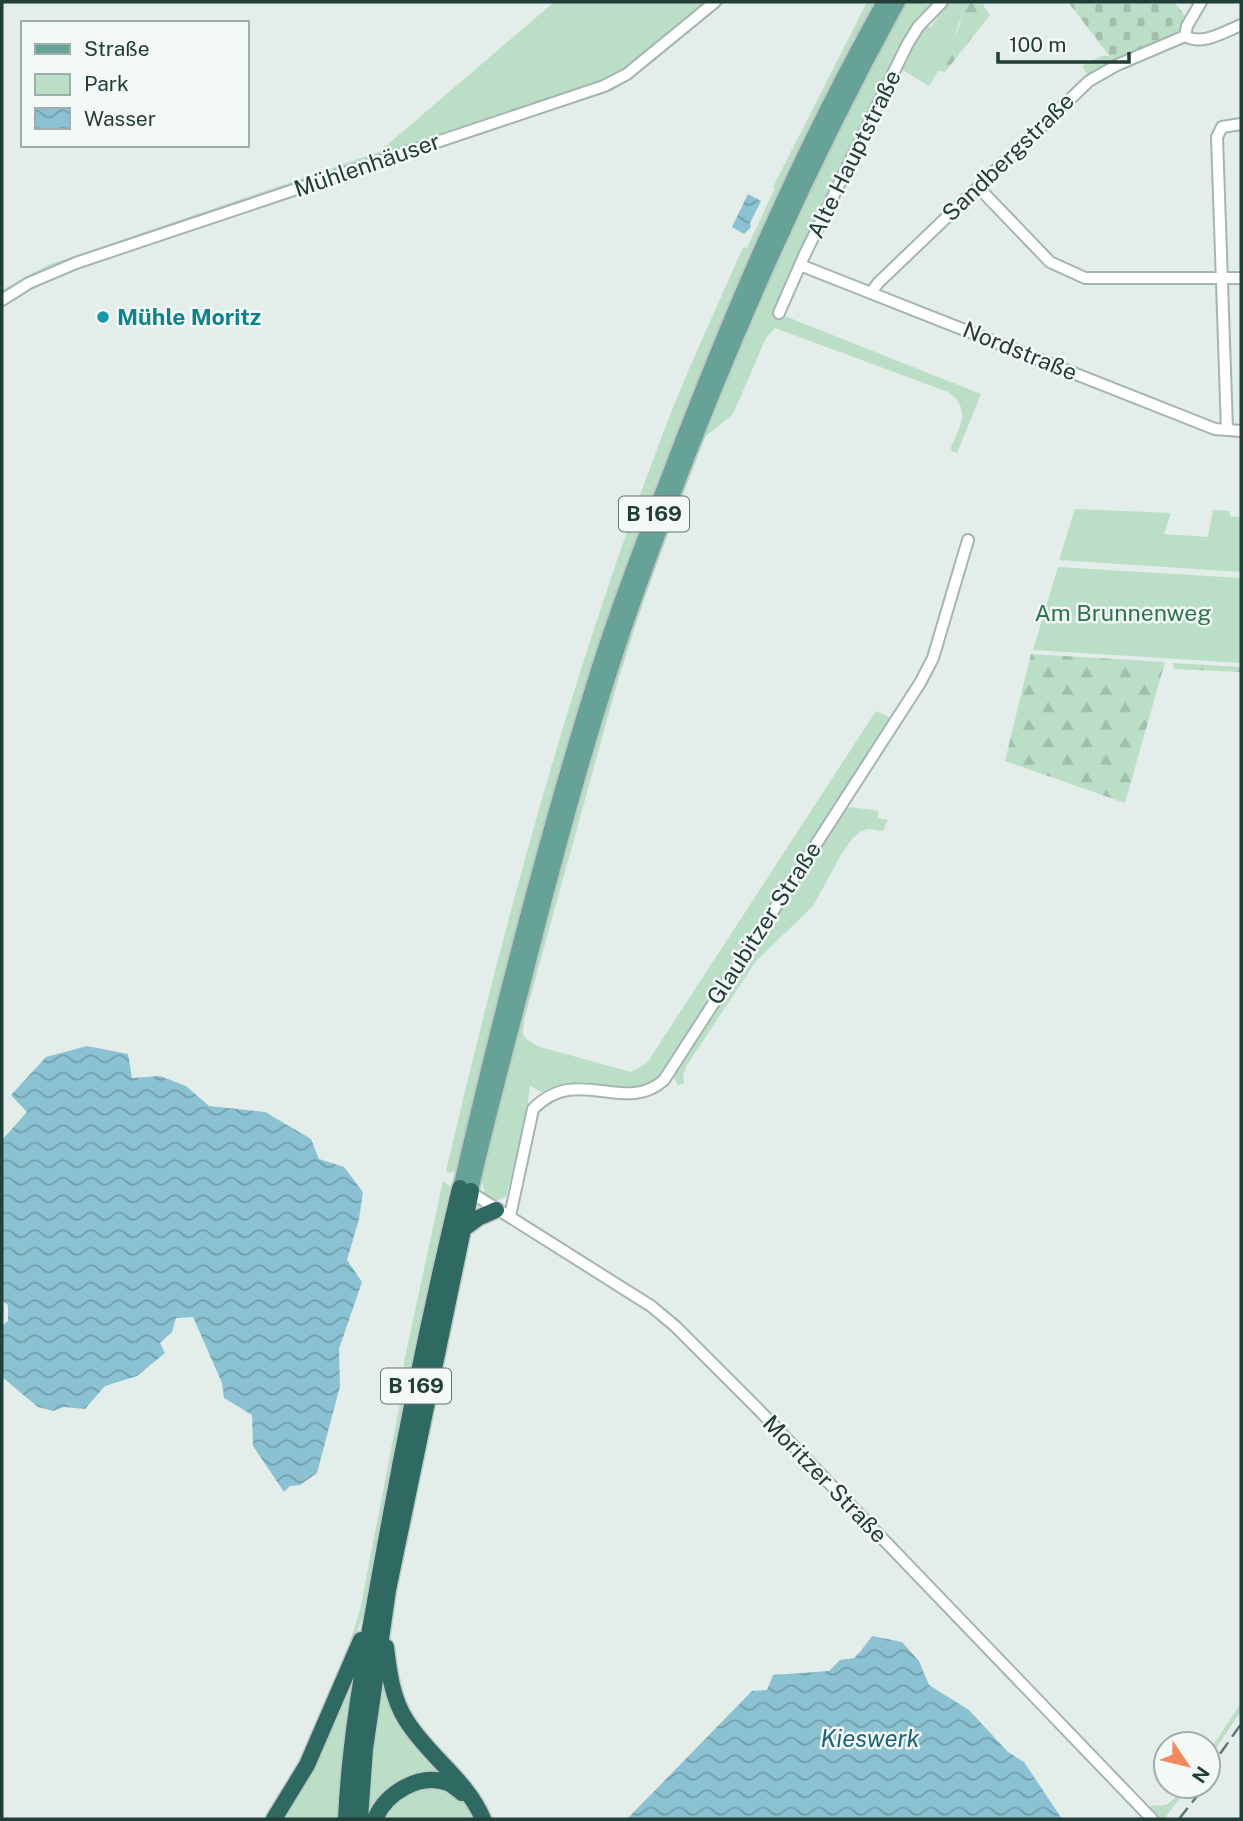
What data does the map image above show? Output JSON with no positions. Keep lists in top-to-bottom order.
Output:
{
  "streets": {
    "highway": ["B 169"],
    "street": [
      "Alte Hauptstraße",
      "Sandbergstraße",
      "Mühlenhäuser",
      "Nordstraße",
      "Glaubitzer Straße",
      "Moritzer Straße"
    ]
  },
  "crossings": [
    ["Alte Hauptstraße", "Nordstraße"],
    ["Sandbergstraße", "Nordstraße"],
    ["B 169", "Moritzer Straße"],
    ["Glaubitzer Straße", "Moritzer Straße"]
  ],
  "water": ["Kieswerk"],
  "parks": ["Am Brunnenweg"],
  "places": ["Mühle Moritz"],
  "legend": ["Straße", "Park", "Wasser"],
  "scale_bar": "100 m",
  "north": "bottom right"
}
